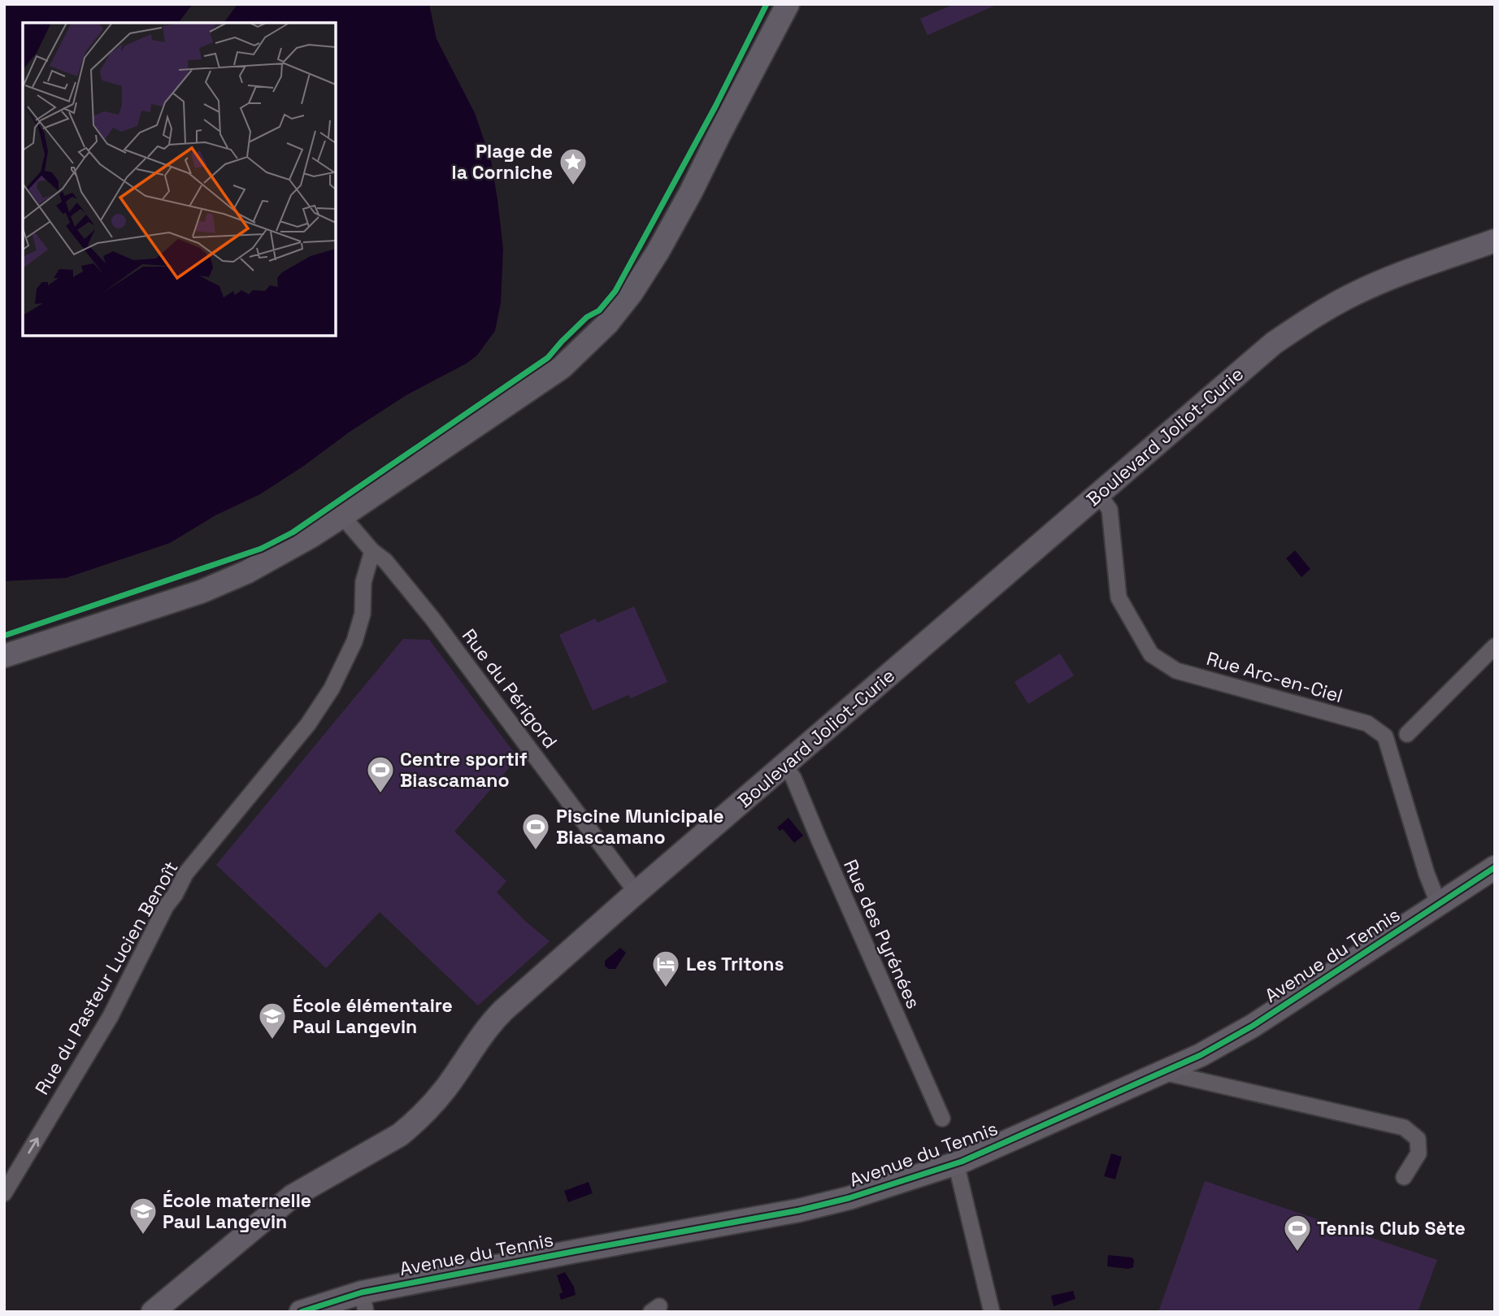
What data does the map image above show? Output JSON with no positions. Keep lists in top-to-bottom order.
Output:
{
  "streets": {
    "street": [
      "Boulevard Joliot-Curie",
      "Rue Arc-en-Ciel",
      "Rue du Périgord",
      "Rue des Pyrénées",
      "Avenue du Tennis",
      "Rue du Pasteur Lucien Benoît"
    ]
  },
  "crossings": [
    ["Boulevard Joliot-Curie", "Rue Arc-en-Ciel"],
    ["Boulevard Joliot-Curie", "Rue du Périgord"],
    ["Boulevard Joliot-Curie", "Rue des Pyrénées"],
    ["Rue Arc-en-Ciel", "Avenue du Tennis"],
    ["Rue du Périgord", "Rue du Pasteur Lucien Benoît"]
  ],
  "one_way": ["Rue du Pasteur Lucien Benoît"],
  "places": {
    "place": ["Plage de la Corniche"],
    "sports": ["Centre sportif Biascamano", "Piscine Municipale Biascamano", "Tennis Club Sète"],
    "hotel": ["Les Tritons"],
    "school or university": ["École élémentaire Paul Langevin", "École maternelle Paul Langevin"]
  }
}
